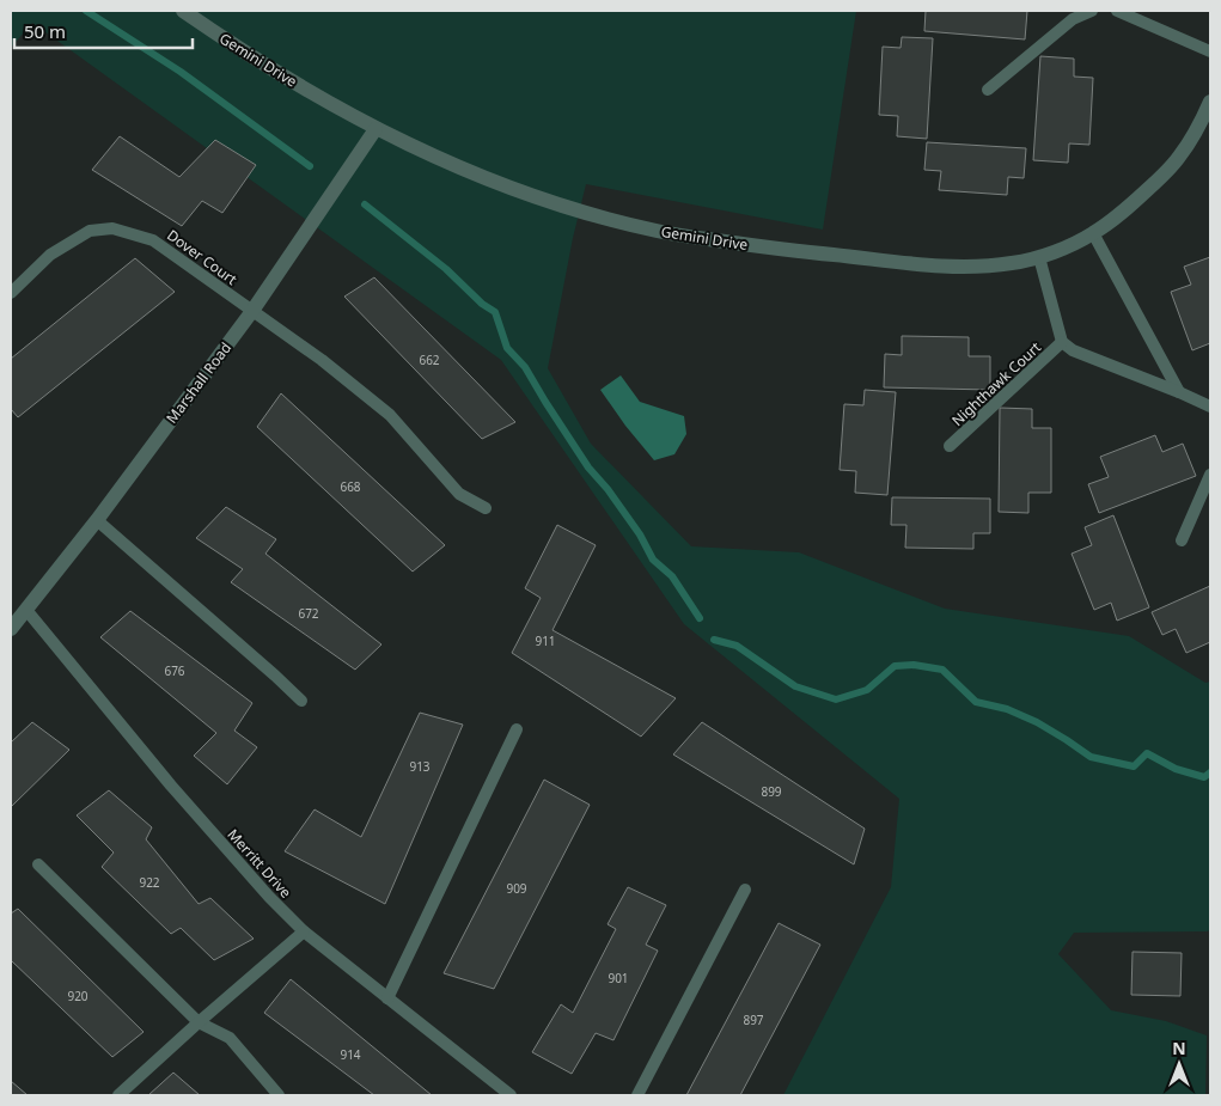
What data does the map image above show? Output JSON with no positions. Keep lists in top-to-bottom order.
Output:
{
  "streets": {
    "street": ["Gemini Drive", "Marshall Road"],
    "lane": ["Dover Court", "Nighthawk Court", "Merritt Drive"]
  },
  "crossings": [
    ["Gemini Drive", "Marshall Road"],
    ["Dover Court", "Marshall Road"],
    ["Marshall Road", "Merritt Drive"]
  ],
  "house_numbers": [
    "662",
    "668",
    "672",
    "911",
    "676",
    "913",
    "899",
    "922",
    "909",
    "901",
    "920",
    "897",
    "914"
  ],
  "scale_bar": "50 m",
  "north": "top"
}
